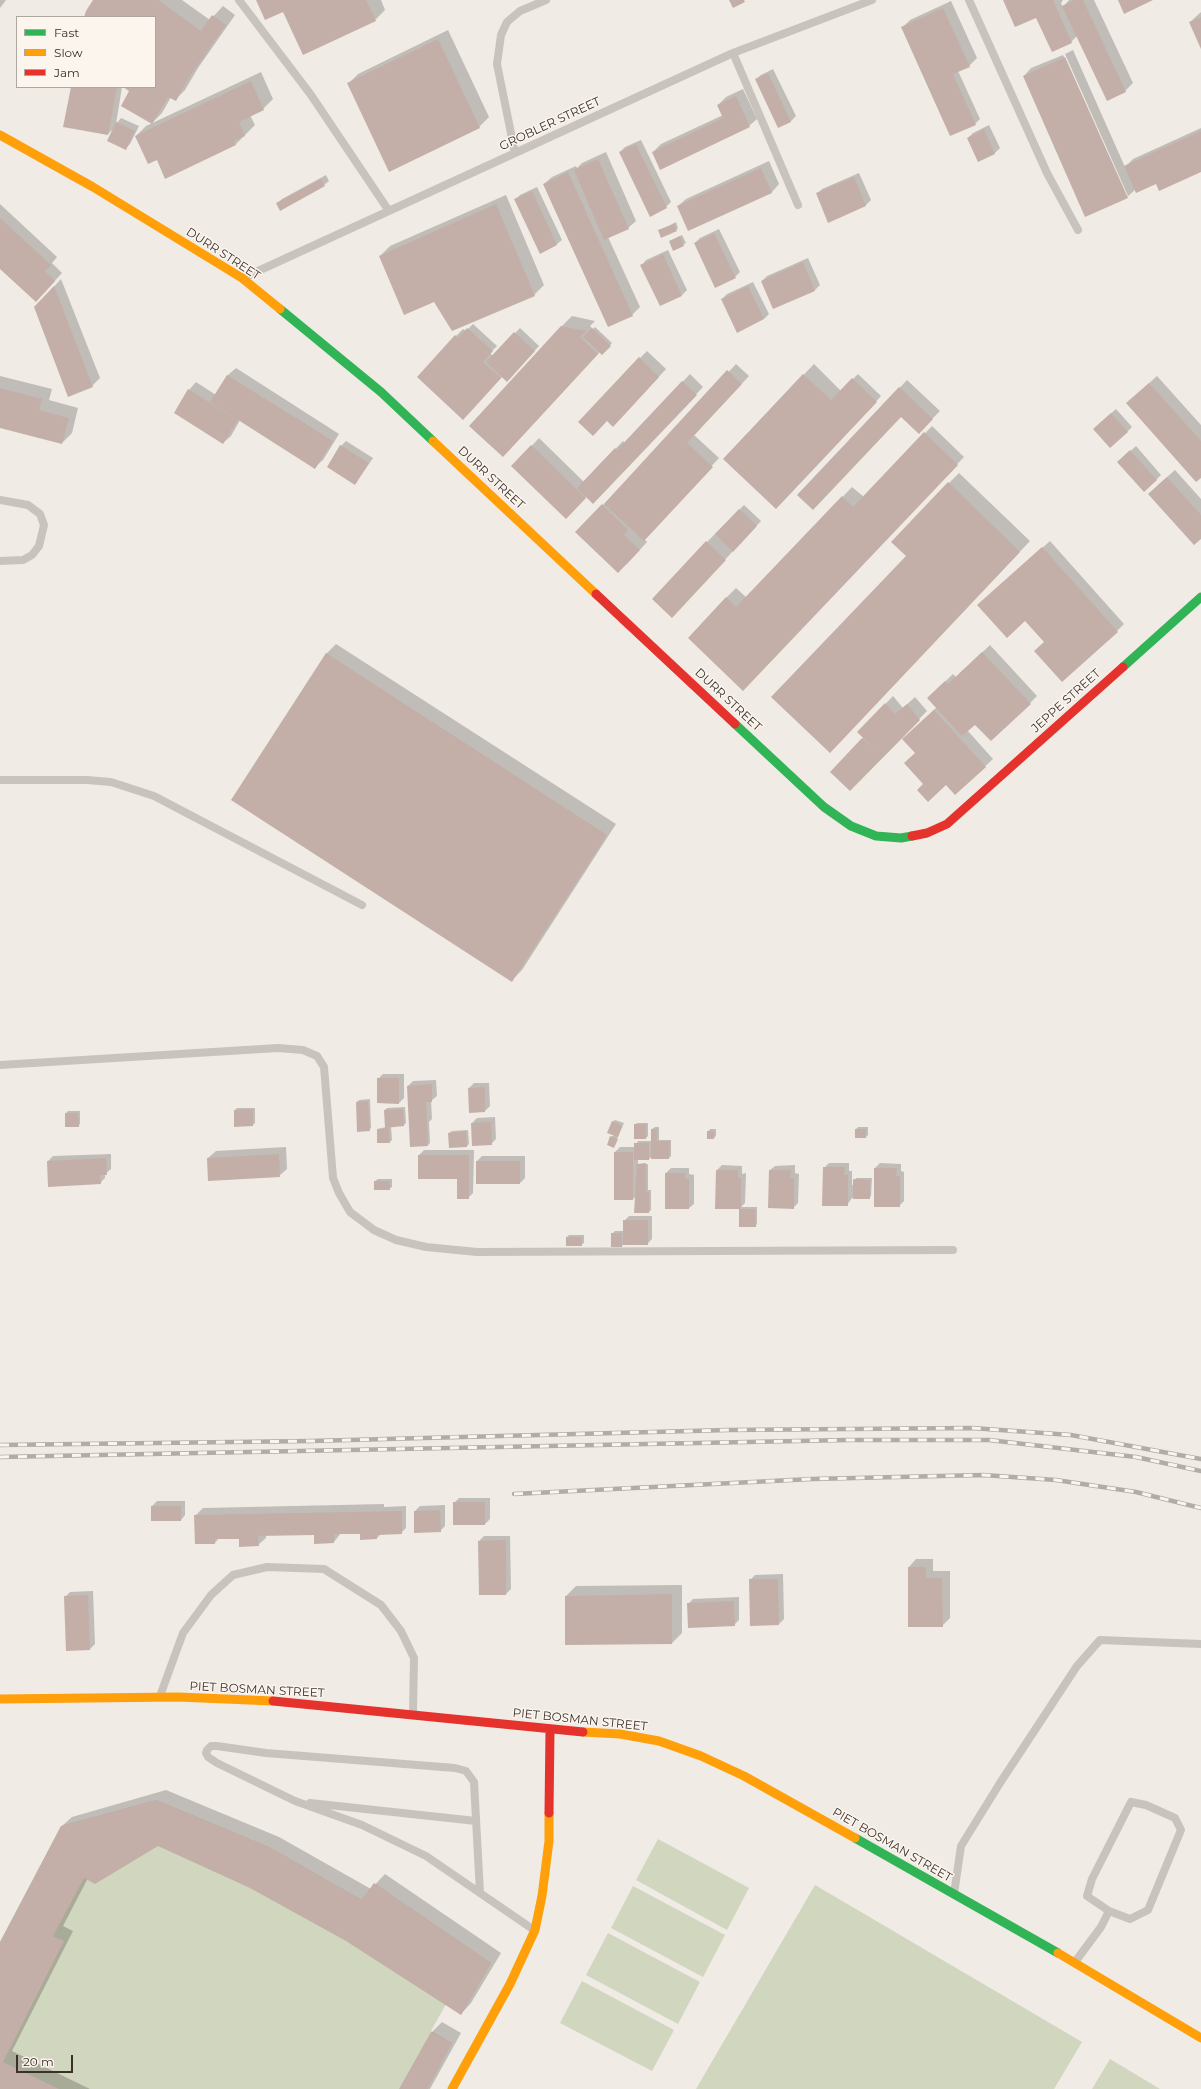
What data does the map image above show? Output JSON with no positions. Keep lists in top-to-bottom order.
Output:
{
  "streets": {
    "street": ["DURR STREET", "JEPPE STREET", "PIET BOSMAN STREET"],
    "lane": ["GROBLER STREET"]
  },
  "crossings": [
    ["GROBLER STREET", "DURR STREET"],
    ["DURR STREET", "JEPPE STREET"]
  ],
  "legend": ["Fast", "Slow", "Jam"],
  "scale_bar": "20 m"
}
